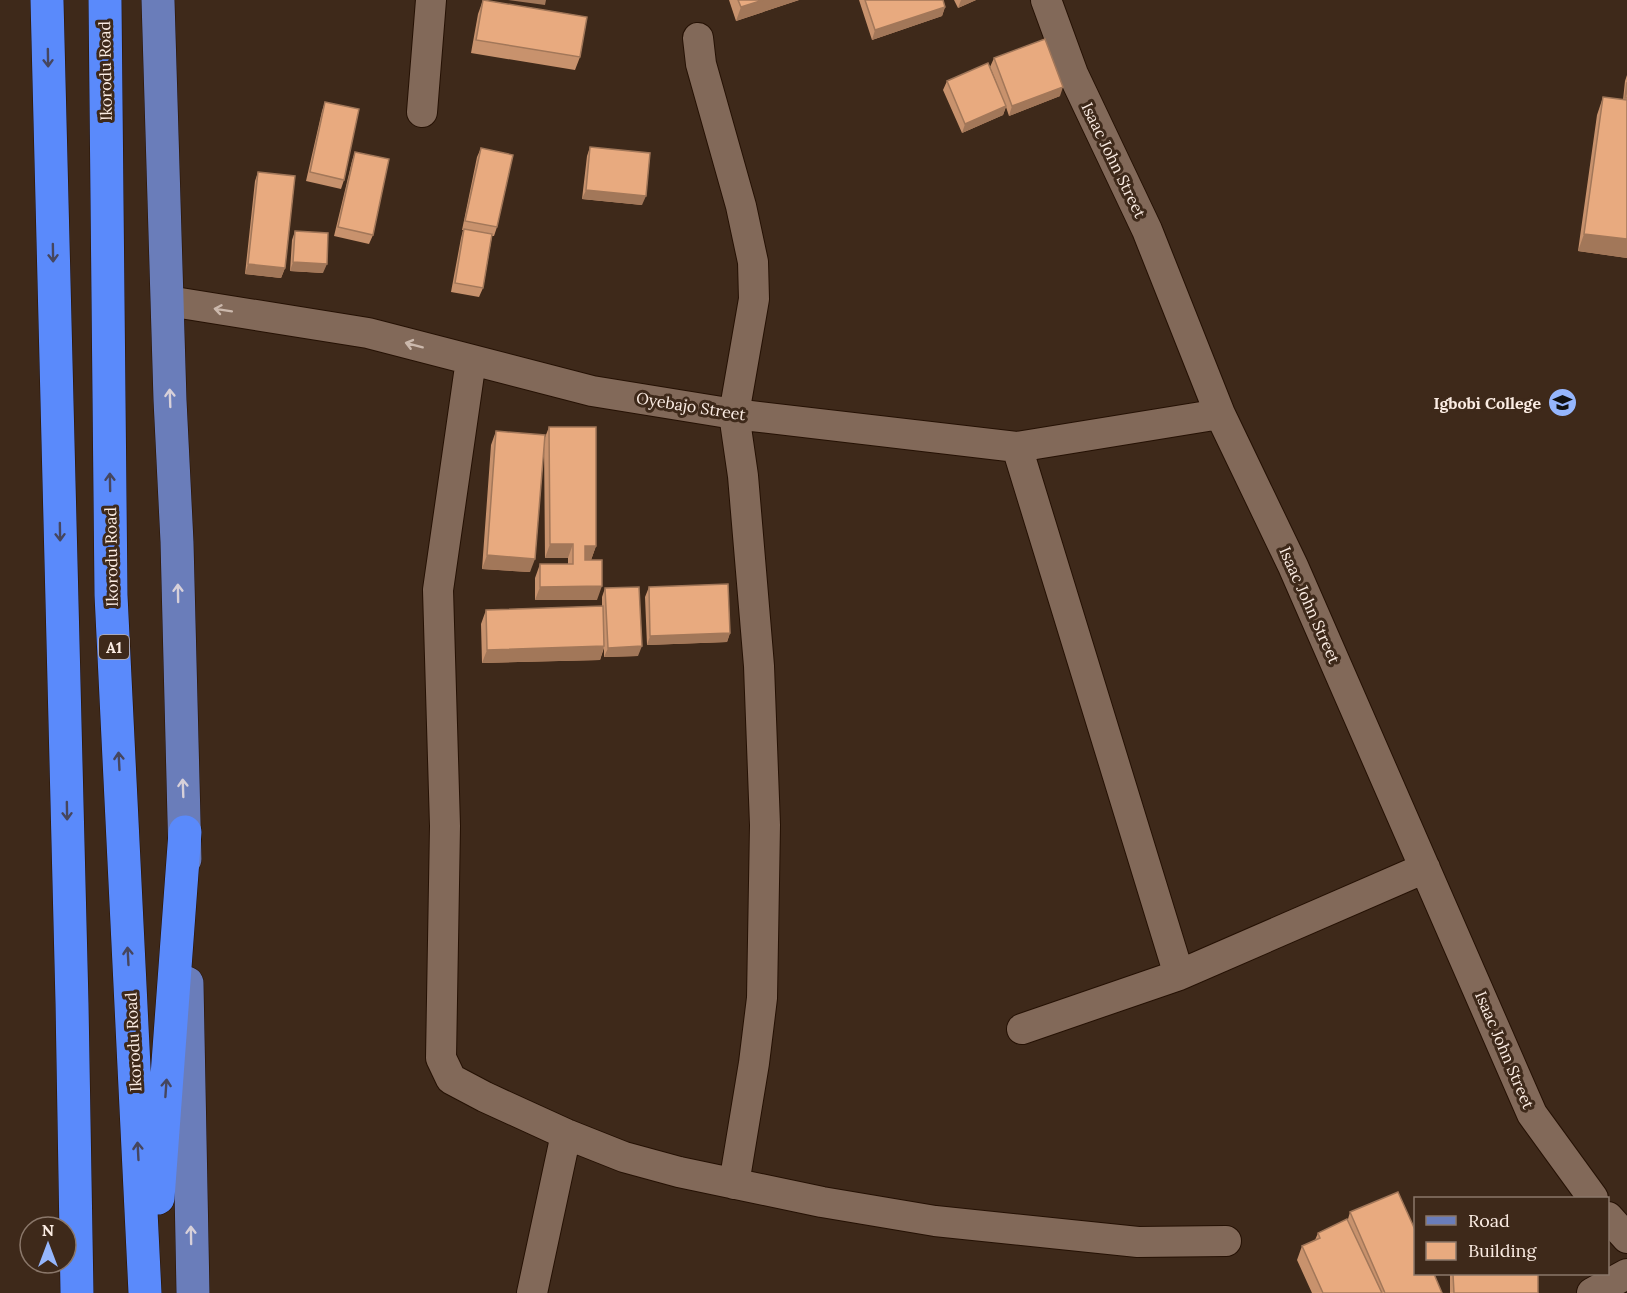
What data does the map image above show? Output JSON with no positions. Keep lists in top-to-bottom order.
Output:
{
  "streets": {
    "highway": ["Ikorodu Road", "A1"],
    "street": ["Isaac John Street", "Oyebajo Street"]
  },
  "crossings": [
    ["Isaac John Street", "Oyebajo Street"]
  ],
  "places": {
    "school or university": ["Igbobi College"]
  },
  "legend": ["Road", "Building"],
  "north": "top"
}
